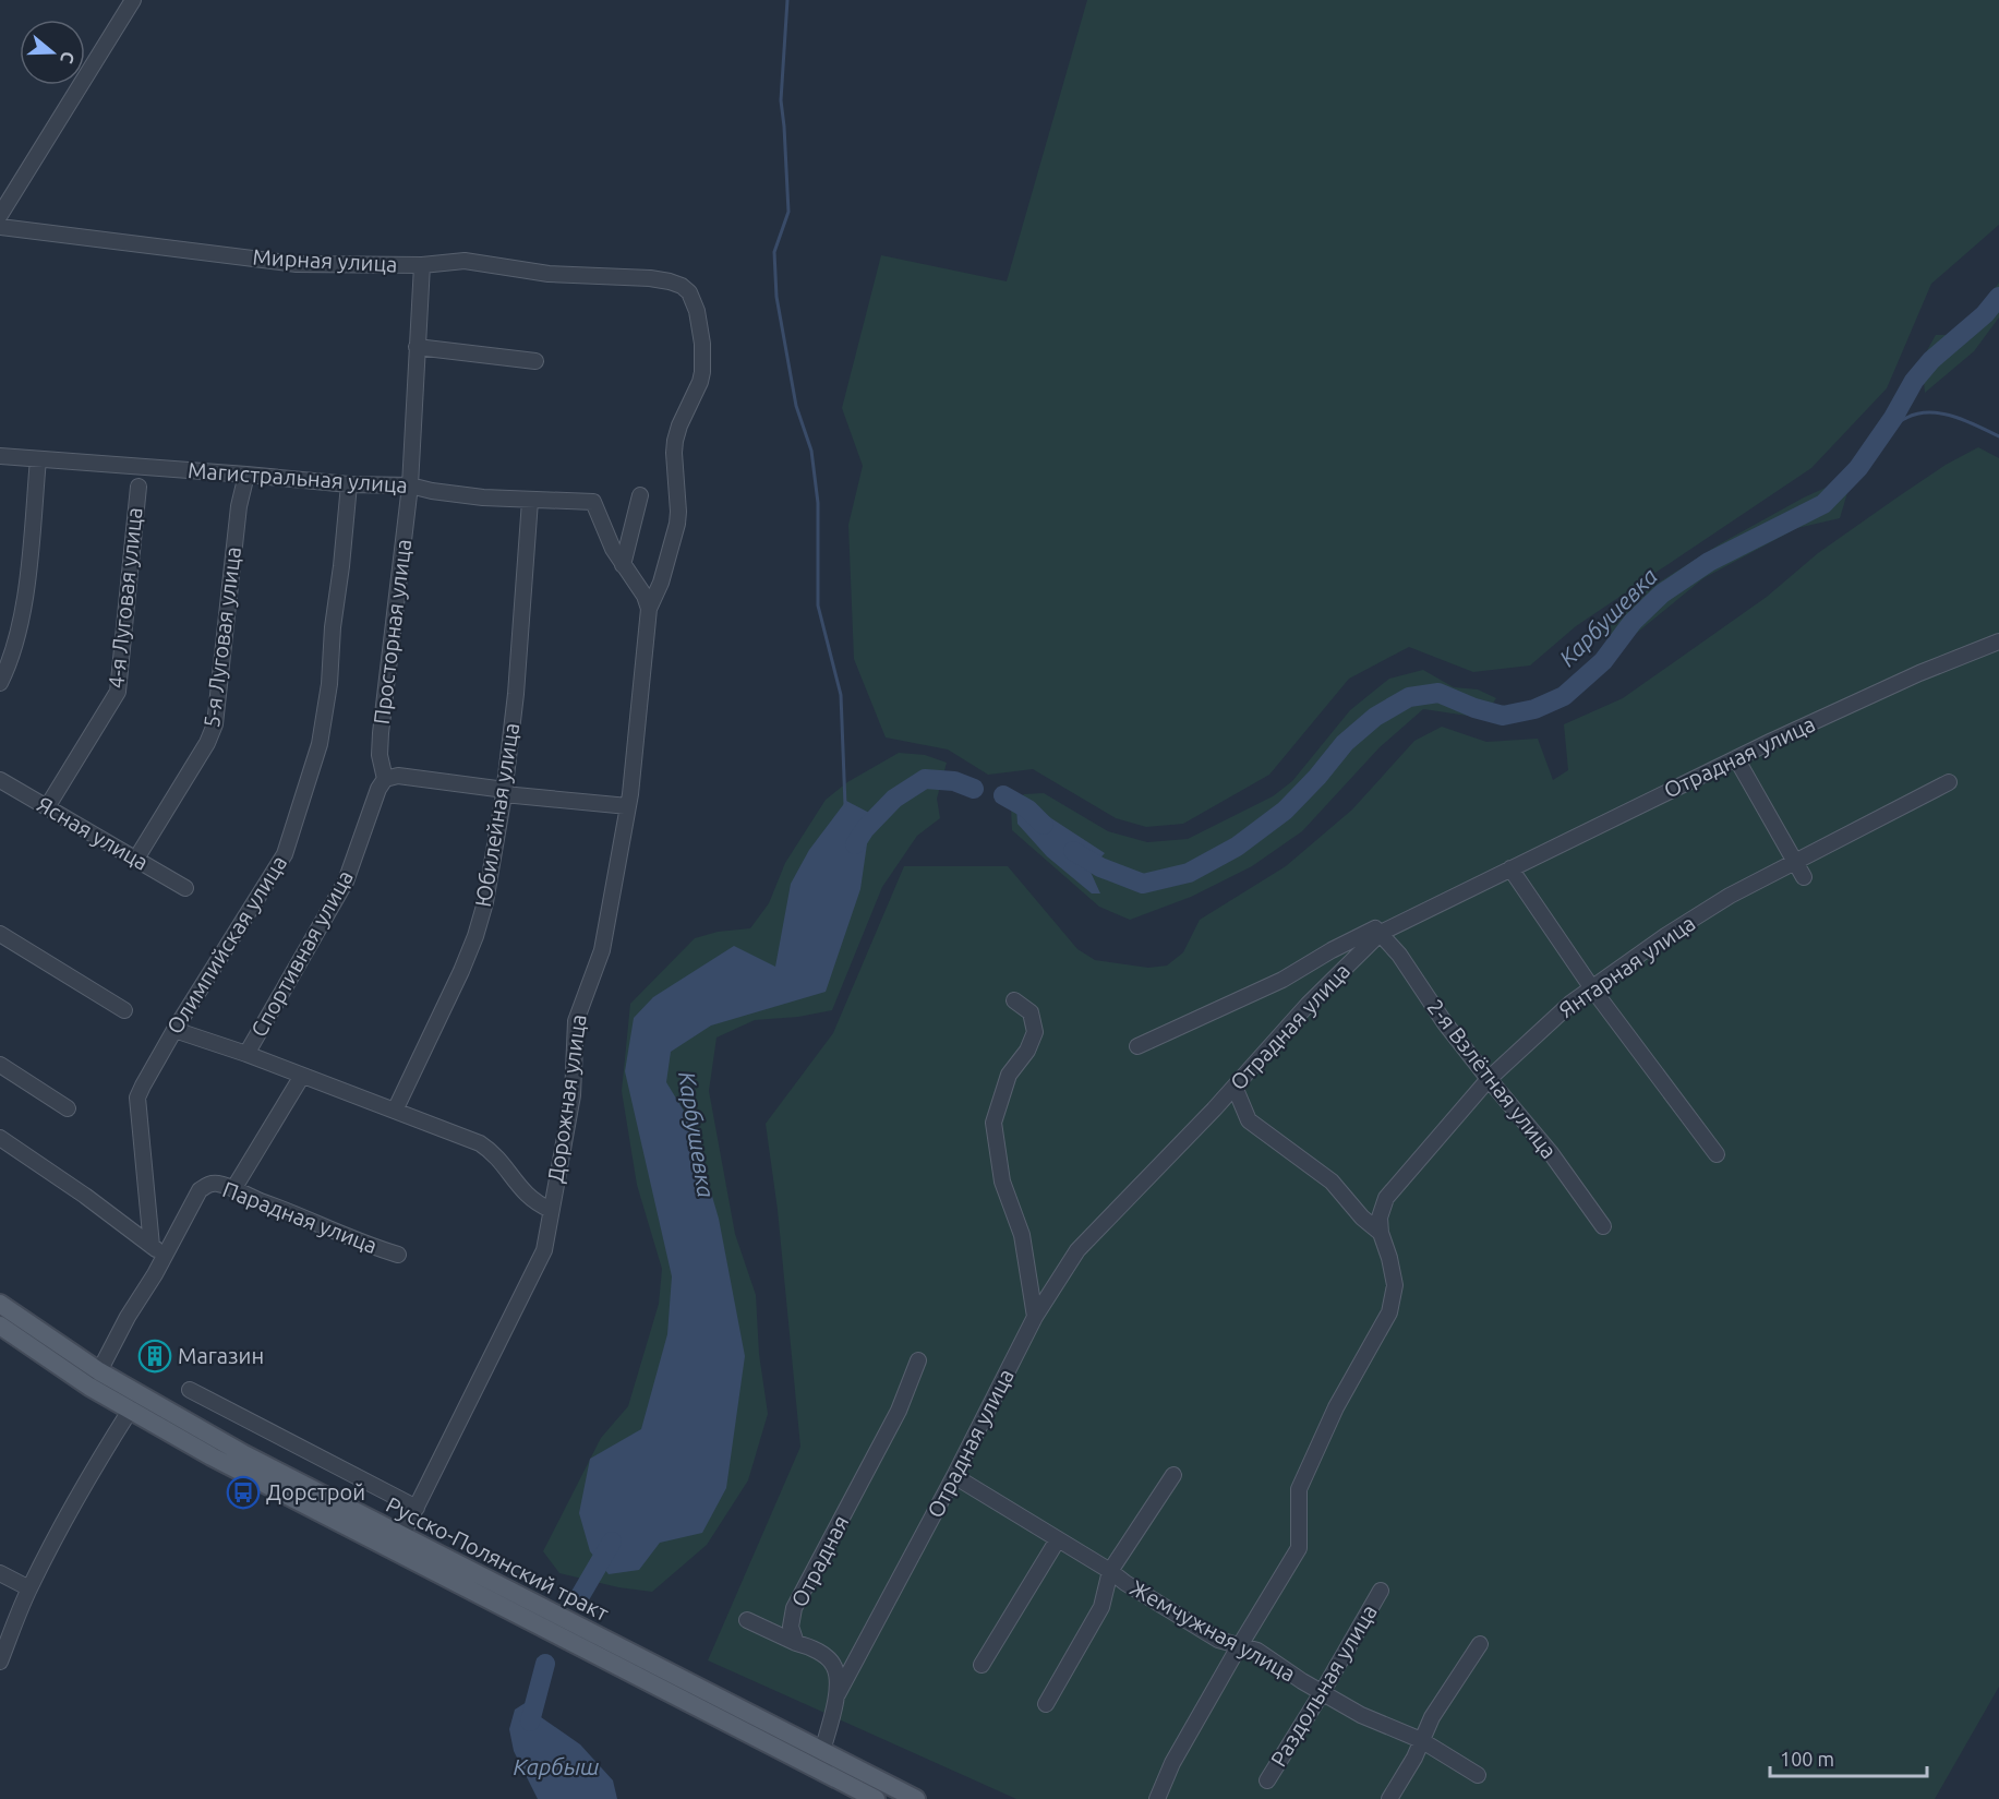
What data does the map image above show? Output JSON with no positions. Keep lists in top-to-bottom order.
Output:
{
  "streets": {
    "main road": ["Русско-Полянский тракт"],
    "street": [
      "Мирная улица",
      "Магистральная улица",
      "4-я Луговая улица",
      "Просторная улица",
      "5-я Луговая улица",
      "Отрадная улица",
      "Юбилейная улица",
      "Ясная улица",
      "Олимпийская улица",
      "Спортивная улица",
      "Янтарная улица",
      "2-я Взлётная улица",
      "Дорожная улица",
      "Парадная улица",
      "Отрадная",
      "Жемчужная улица",
      "Раздольная улица"
    ]
  },
  "crossings": [
    ["Мирная улица", "Просторная улица"],
    ["Мирная улица", "Дорожная улица"],
    ["Магистральная улица", "Просторная улица"],
    ["Магистральная улица", "5-я Луговая улица"],
    ["Магистральная улица", "Юбилейная улица"],
    ["Магистральная улица", "Олимпийская улица"],
    ["4-я Луговая улица", "Ясная улица"],
    ["Просторная улица", "Спортивная улица"],
    ["5-я Луговая улица", "Ясная улица"],
    ["Отрадная улица", "2-я Взлётная улица"],
    ["Отрадная улица", "Жемчужная улица"],
    ["Янтарная улица", "2-я Взлётная улица"],
    ["Дорожная улица", "Русско-Полянский тракт"],
    ["Парадная улица", "Русско-Полянский тракт"],
    ["Жемчужная улица", "Раздольная улица"]
  ],
  "water": ["Карбушевка", "Карбыш"],
  "places": {
    "building": ["Магазин"],
    "bus stop": ["Дорстрой"]
  },
  "scale_bar": "100 m",
  "north": "right"
}
